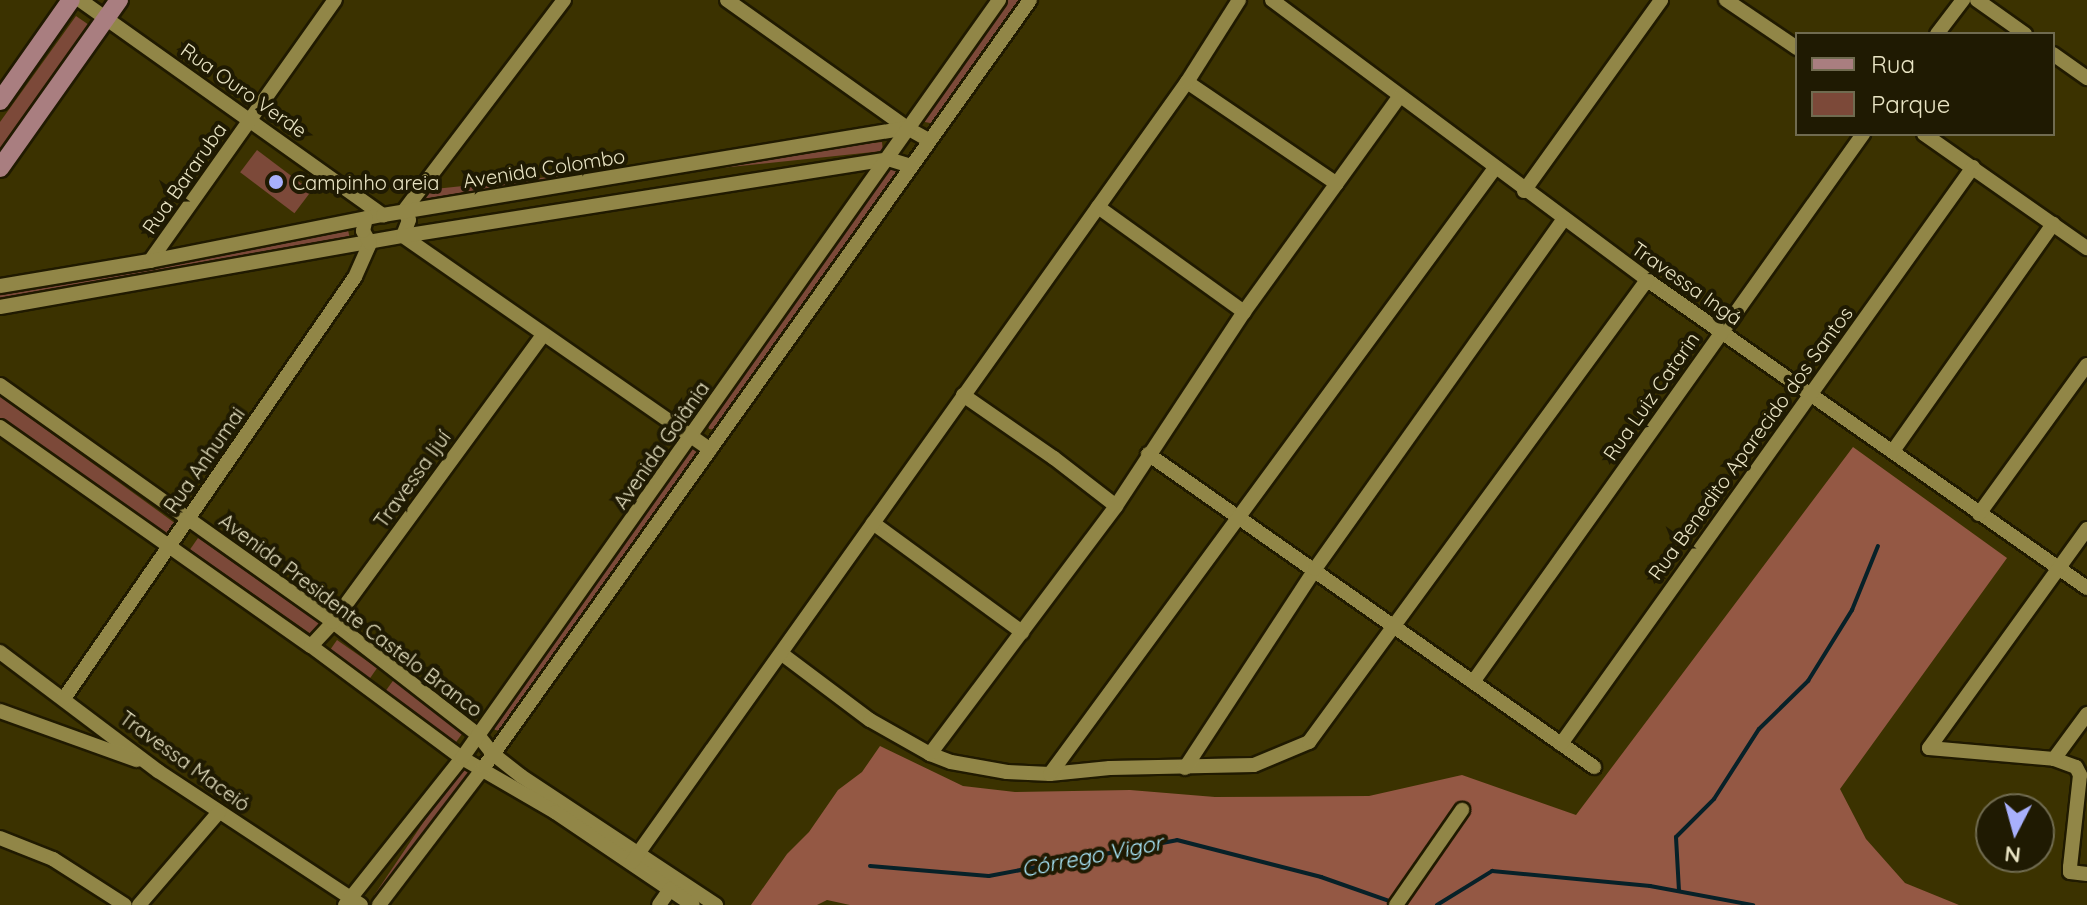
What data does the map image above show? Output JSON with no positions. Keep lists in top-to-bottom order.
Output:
{
  "streets": {
    "street": [
      "Rua Ouro Verde",
      "Avenida Colombo",
      "Rua Bararuba",
      "Travessa Ingá",
      "Rua Luiz Catarin",
      "Rua Benedito Aparecido dos Santos",
      "Avenida Goiânia",
      "Rua Anhumai",
      "Travessa Ijuí",
      "Avenida Presidente Castelo Branco",
      "Travessa Maceió"
    ]
  },
  "crossings": [
    ["Rua Ouro Verde", "Avenida Colombo"],
    ["Rua Ouro Verde", "Rua Bararuba"],
    ["Avenida Colombo", "Rua Bararuba"],
    ["Avenida Colombo", "Avenida Goiânia"],
    ["Travessa Ingá", "Rua Luiz Catarin"],
    ["Travessa Ingá", "Rua Benedito Aparecido dos Santos"],
    ["Avenida Goiânia", "Avenida Presidente Castelo Branco"],
    ["Avenida Goiânia", "Travessa Maceió"],
    ["Rua Anhumai", "Avenida Presidente Castelo Branco"],
    ["Rua Anhumai", "Travessa Maceió"],
    ["Travessa Ijuí", "Avenida Presidente Castelo Branco"]
  ],
  "water": ["Córrego Vigor"],
  "places": ["Campinho areia"],
  "legend": ["Rua", "Parque"],
  "north": "bottom"
}
